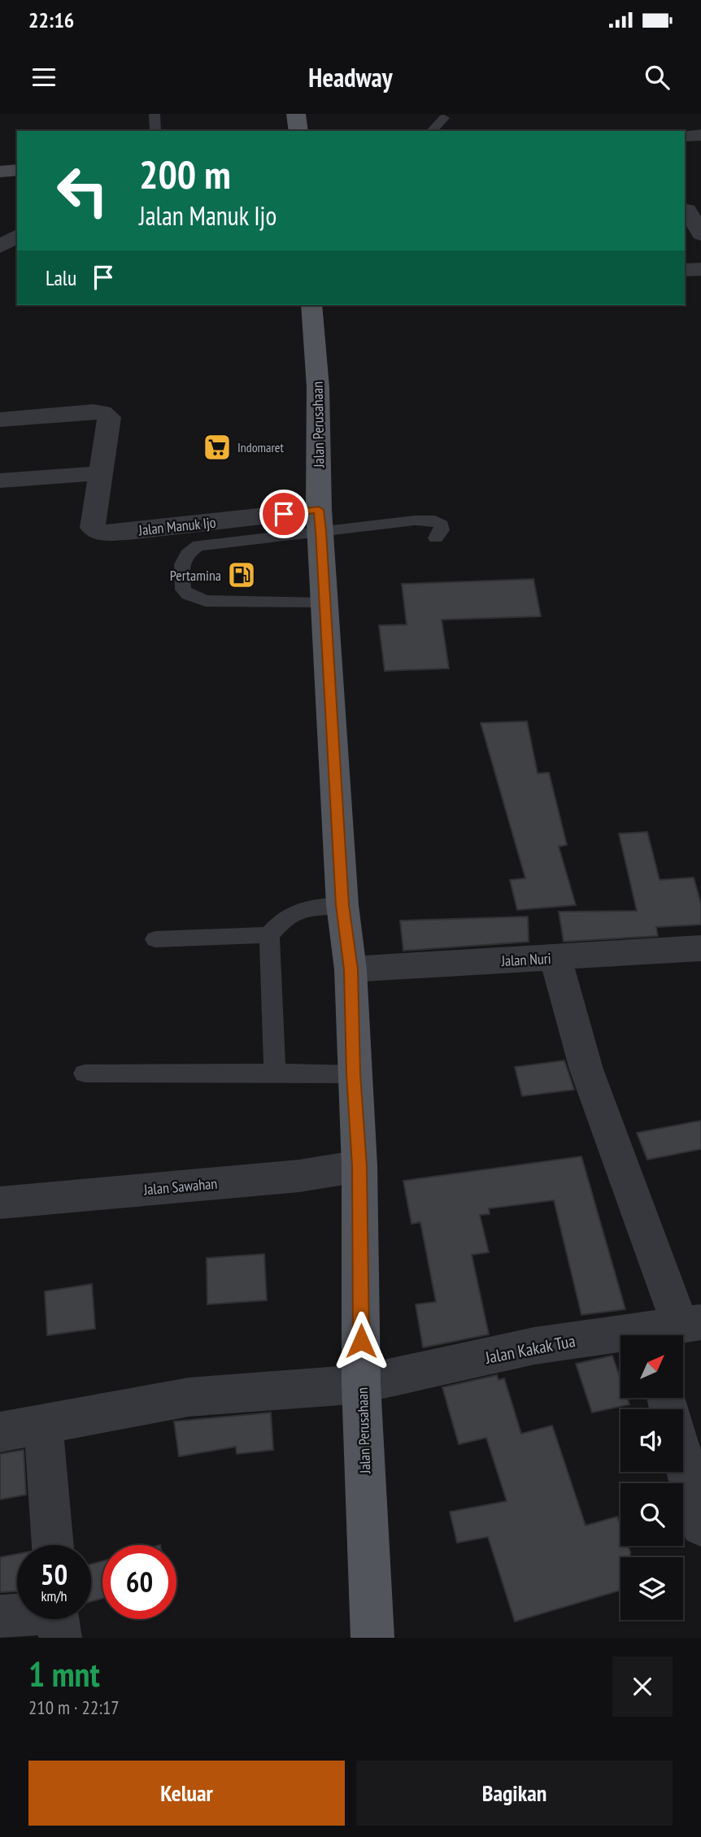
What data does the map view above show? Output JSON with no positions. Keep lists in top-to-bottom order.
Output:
{
  "streets": {
    "main road": ["Jalan Perusahaan"],
    "street": [
      "Jalan Manuk Ijo",
      "Jalan Nuri",
      "Jalan Sawahan",
      "Jalan Kakak Tua"
    ]
  },
  "crossings": [
    ["Jalan Perusahaan", "Jalan Manuk Ijo"],
    ["Jalan Perusahaan", "Jalan Nuri"],
    ["Jalan Perusahaan", "Jalan Sawahan"],
    ["Jalan Perusahaan", "Jalan Kakak Tua"]
  ],
  "places": {
    "supermarket": ["Indomaret"],
    "fuel station": ["Pertamina"]
  },
  "north": "top right",
  "page": {
    "status": "22:16",
    "header": "Headway",
    "turn": ["200 m", "Jalan Manuk Ijo"],
    "then": "Lalu",
    "speed": "50 km/h",
    "limit": "60",
    "heading": ["1 mnt", "210 m · 22:17"],
    "buttons": ["Keluar", "Bagikan"]
  }
}
